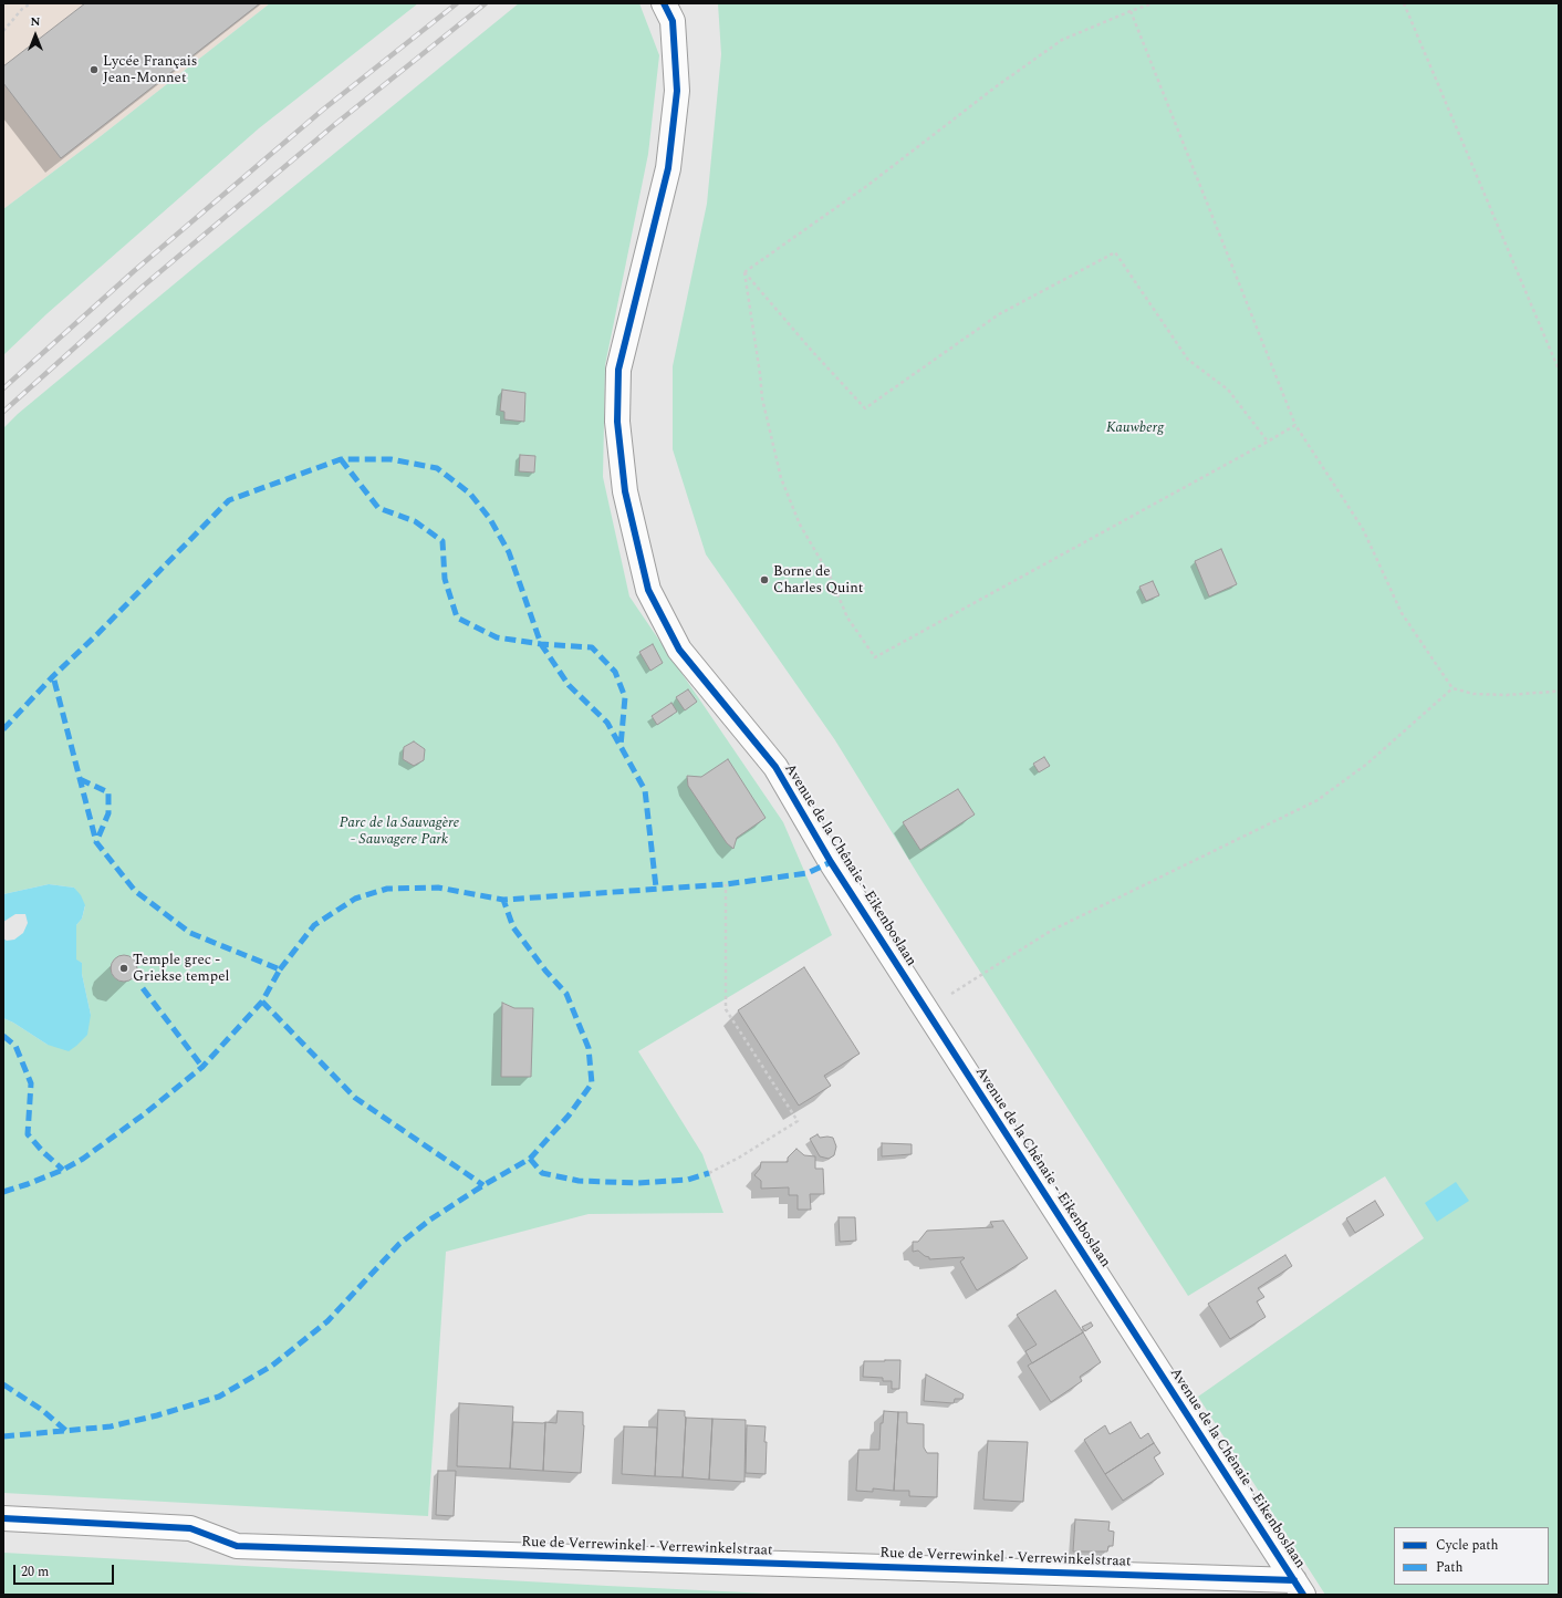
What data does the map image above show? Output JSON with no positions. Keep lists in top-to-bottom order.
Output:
{
  "streets": {
    "street": ["Avenue de la Chênaie - Eikenboslaan", "Rue de Verrewinkel - Verrewinkelstraat"]
  },
  "crossings": [
    ["Avenue de la Chênaie - Eikenboslaan", "Rue de Verrewinkel - Verrewinkelstraat"]
  ],
  "parks": ["Kauwberg", "Parc de la Sauvagère - Sauvagere Park"],
  "places": ["Lycée Français Jean-Monnet", "Borne de Charles Quint", "Temple grec - Griekse tempel"],
  "legend": ["Cycle path", "Path"],
  "scale_bar": "20 m",
  "north": "top"
}
